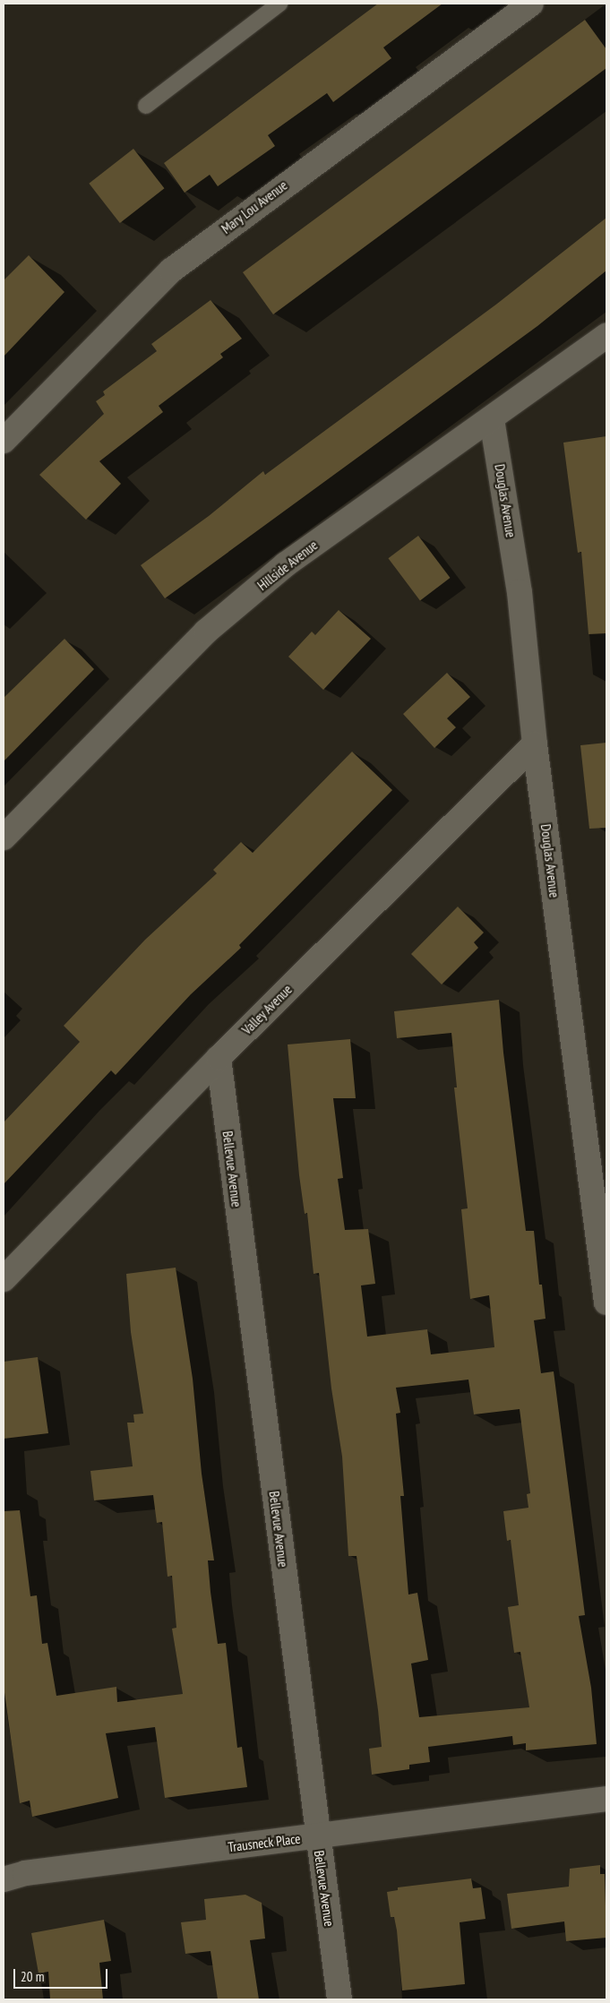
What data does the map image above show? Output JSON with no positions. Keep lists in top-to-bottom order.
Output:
{
  "streets": {
    "street": [
      "Mary Lou Avenue",
      "Douglas Avenue",
      "Hillside Avenue",
      "Valley Avenue",
      "Bellevue Avenue",
      "Trausneck Place"
    ]
  },
  "crossings": [
    ["Douglas Avenue", "Hillside Avenue"],
    ["Douglas Avenue", "Valley Avenue"],
    ["Valley Avenue", "Bellevue Avenue"],
    ["Bellevue Avenue", "Trausneck Place"]
  ],
  "scale_bar": "20 m"
}
